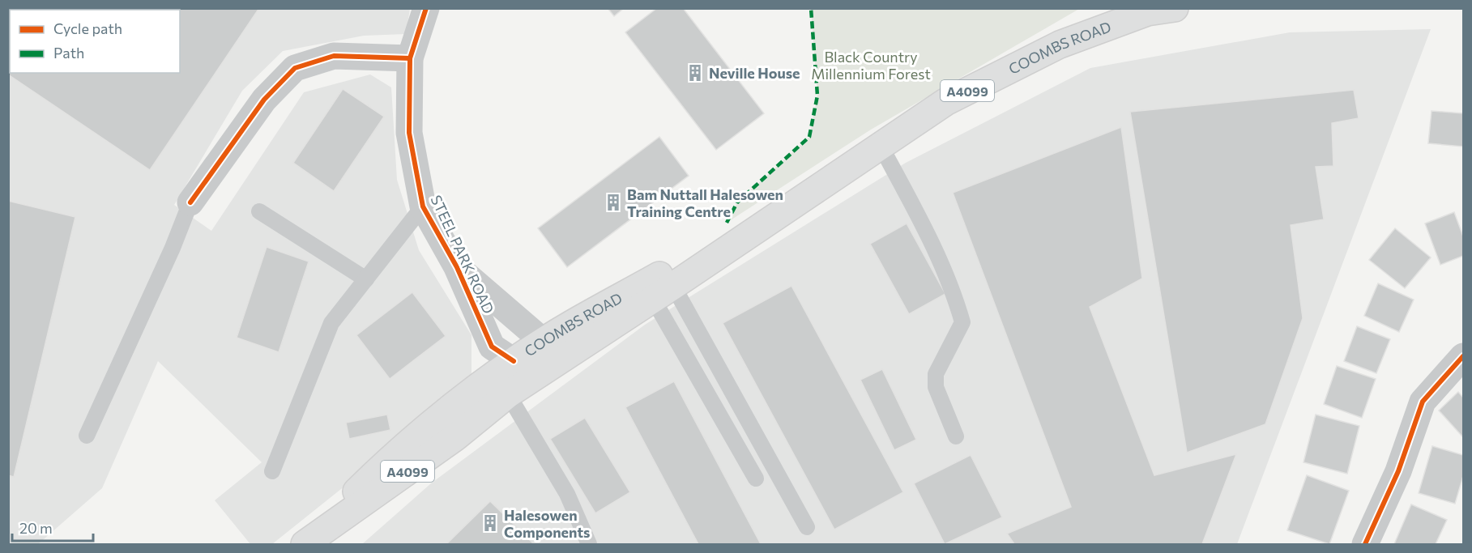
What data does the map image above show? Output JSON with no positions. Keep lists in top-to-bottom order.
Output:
{
  "streets": {
    "main road": ["COOMBS ROAD", "A4099"],
    "street": ["STEEL PARK ROAD"]
  },
  "crossings": [
    ["COOMBS ROAD", "STEEL PARK ROAD"]
  ],
  "parks": ["Black Country Millennium Forest"],
  "places": {
    "building": ["Neville House", "Bam Nuttall Halesowen Training Centre", "Halesowen Components"]
  },
  "legend": ["Cycle path", "Path"],
  "scale_bar": "20 m"
}
